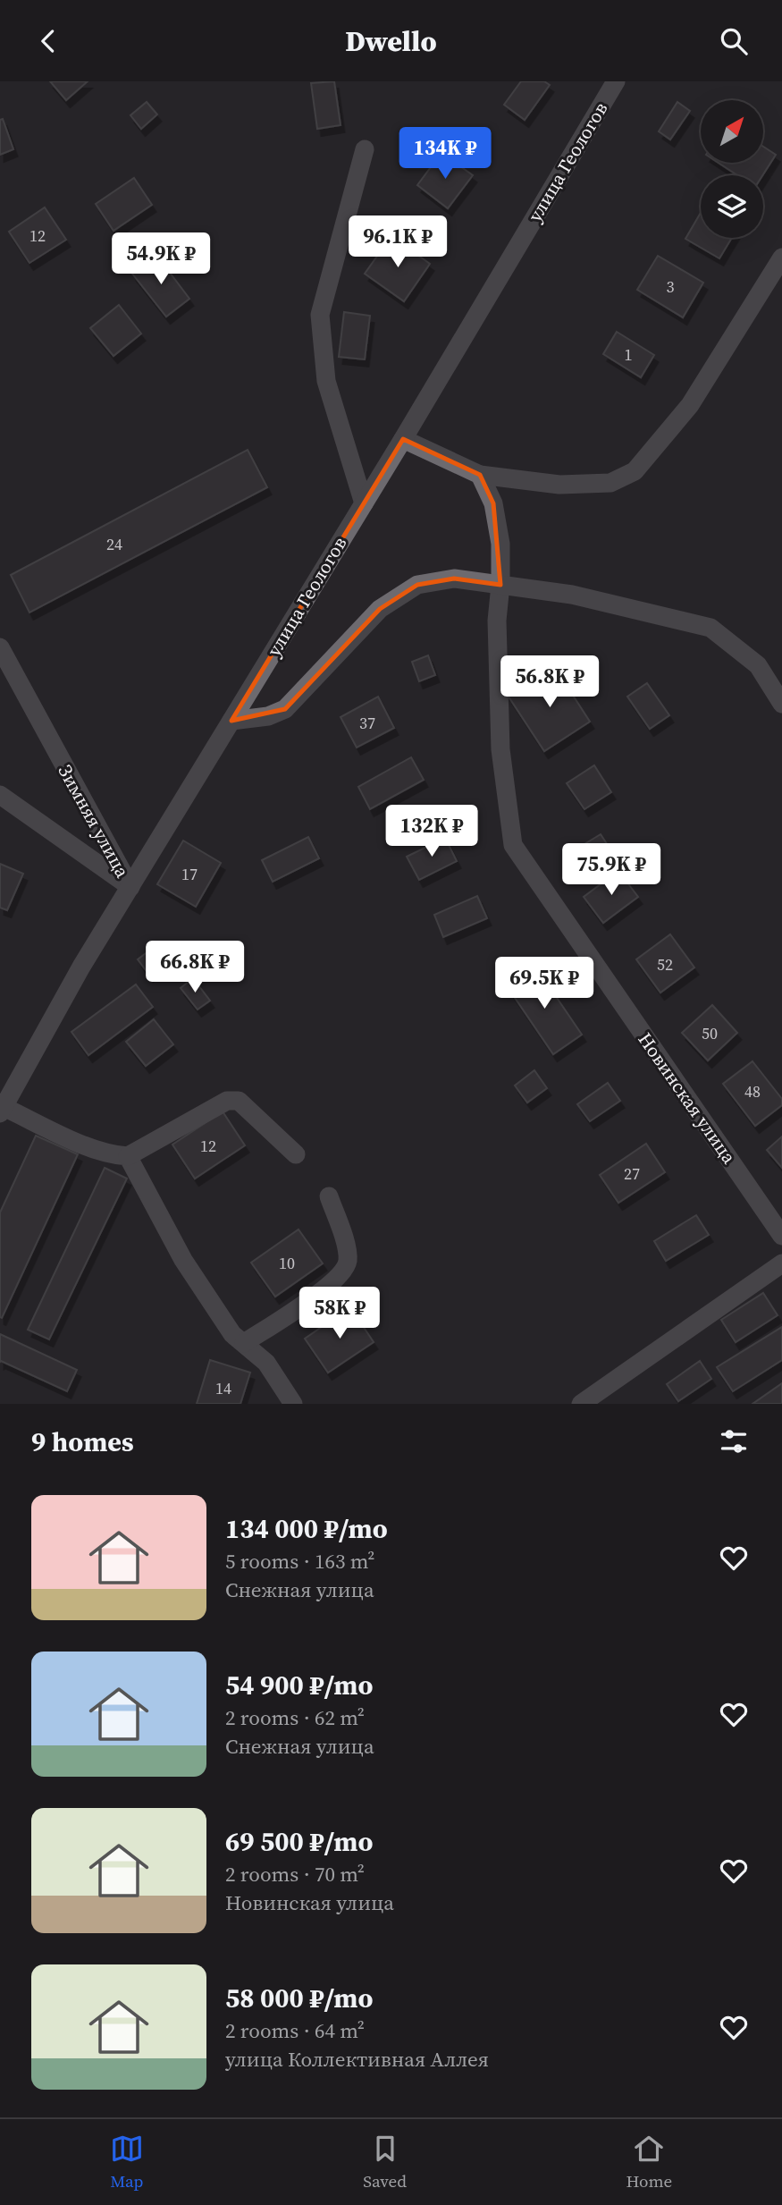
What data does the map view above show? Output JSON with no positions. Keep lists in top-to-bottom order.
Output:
{
  "streets": {
    "street": ["улица Геологов", "Зимняя улица", "Новинская улица"]
  },
  "crossings": [
    ["улица Геологов", "Зимняя улица"]
  ],
  "house_numbers": [
    "12",
    "3",
    "1",
    "24",
    "37",
    "17",
    "52",
    "50",
    "48",
    "12",
    "27",
    "10",
    "14"
  ],
  "north": "top right",
  "page": {
    "header": "Dwello",
    "price": [
      "134K ₽",
      "96.1K ₽",
      "54.9K ₽",
      "56.8K ₽",
      "132K ₽",
      "75.9K ₽",
      "66.8K ₽",
      "69.5K ₽",
      "58K ₽"
    ],
    "heading": "9 homes",
    "list": [
      {
        "name": "134 000 ₽/mo",
        "note": "5 rooms · 163 m² · Снежная улица"
      },
      {
        "name": "54 900 ₽/mo",
        "note": "2 rooms · 62 m² · Снежная улица"
      },
      {
        "name": "69 500 ₽/mo",
        "note": "2 rooms · 70 m² · Новинская улица"
      },
      {
        "name": "58 000 ₽/mo",
        "note": "2 rooms · 64 m² · улица Коллективная Аллея"
      }
    ],
    "tabs": ["Map", "Saved", "Home"]
  }
}
